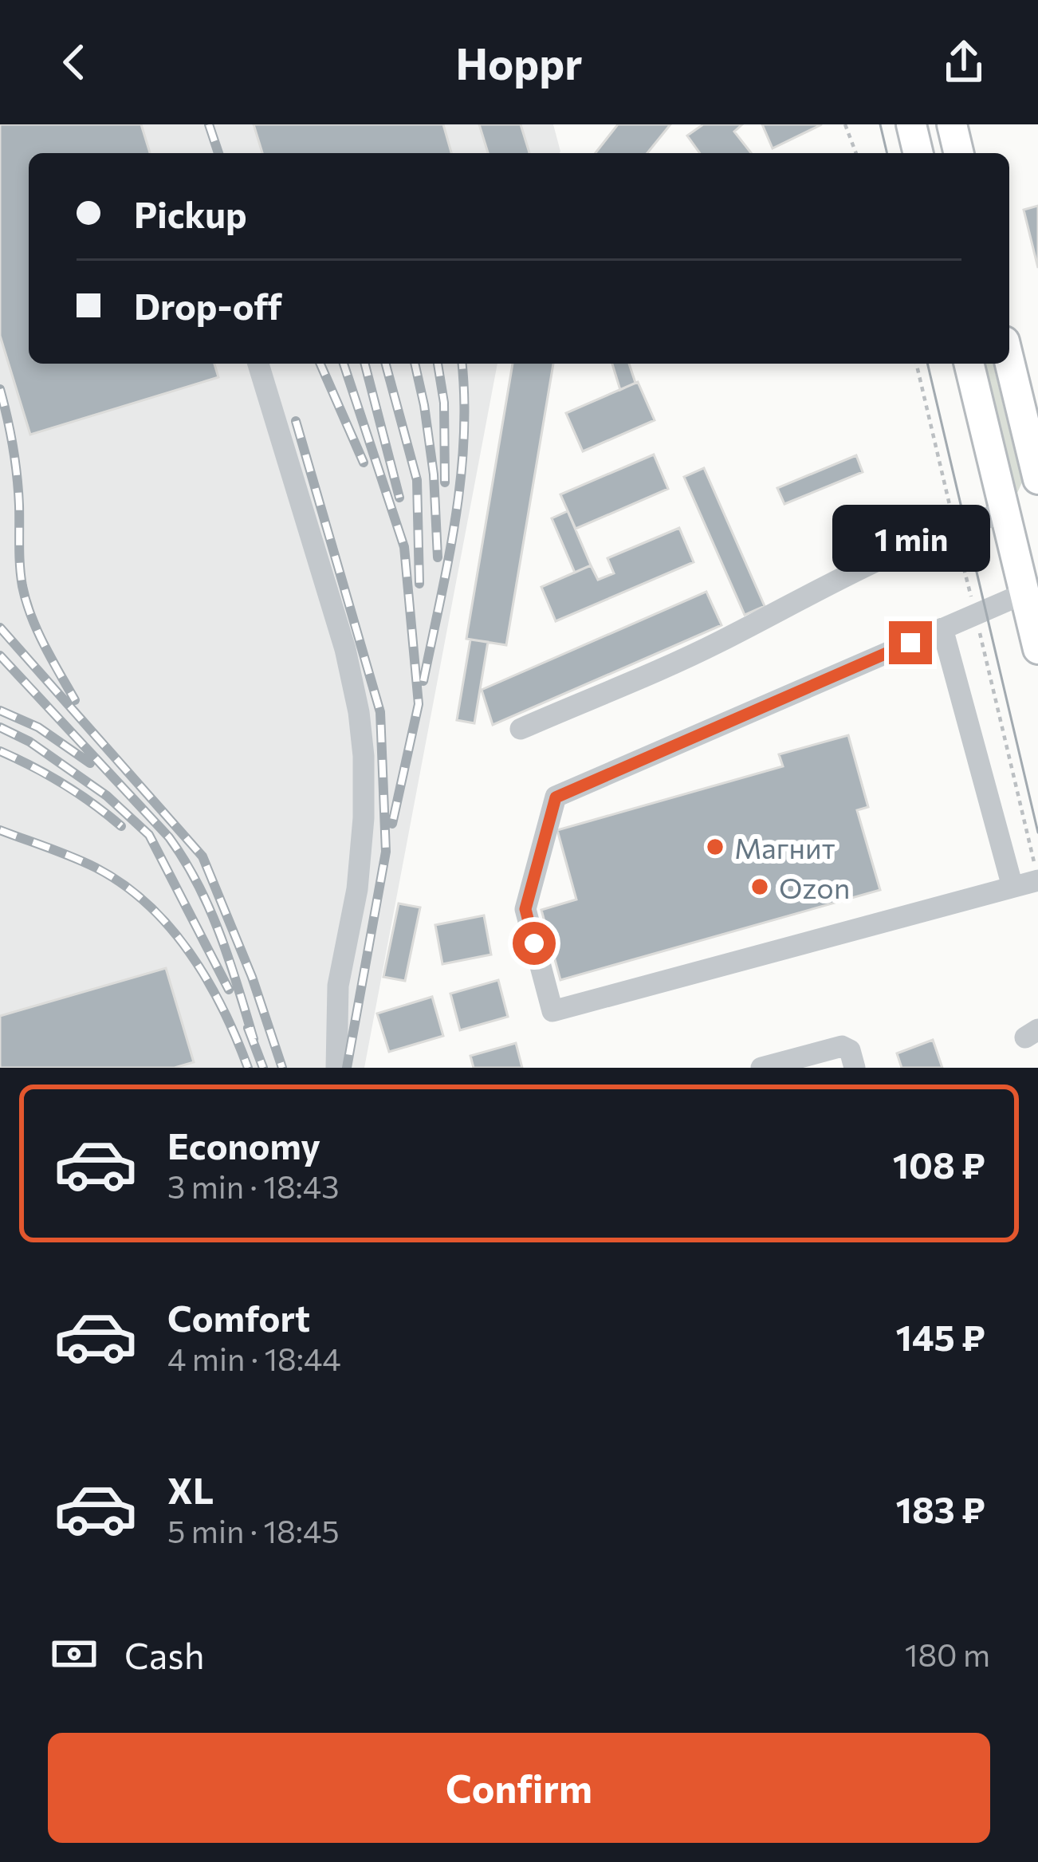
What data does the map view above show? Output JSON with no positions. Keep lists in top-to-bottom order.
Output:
{
  "places": ["Магнит", "Ozon"],
  "page": {
    "header": "Hoppr",
    "banner": ["Pickup", "Drop-off"],
    "bubble": "1 min",
    "list": [
      {
        "name": "Economy",
        "note": "3 min · 18:43",
        "value": "108 ₽"
      },
      {
        "name": "Comfort",
        "note": "4 min · 18:44",
        "value": "145 ₽"
      },
      {
        "name": "XL",
        "note": "5 min · 18:45",
        "value": "183 ₽"
      }
    ],
    "pay": ["Cash", "180 m"],
    "buttons": "Confirm"
  }
}
